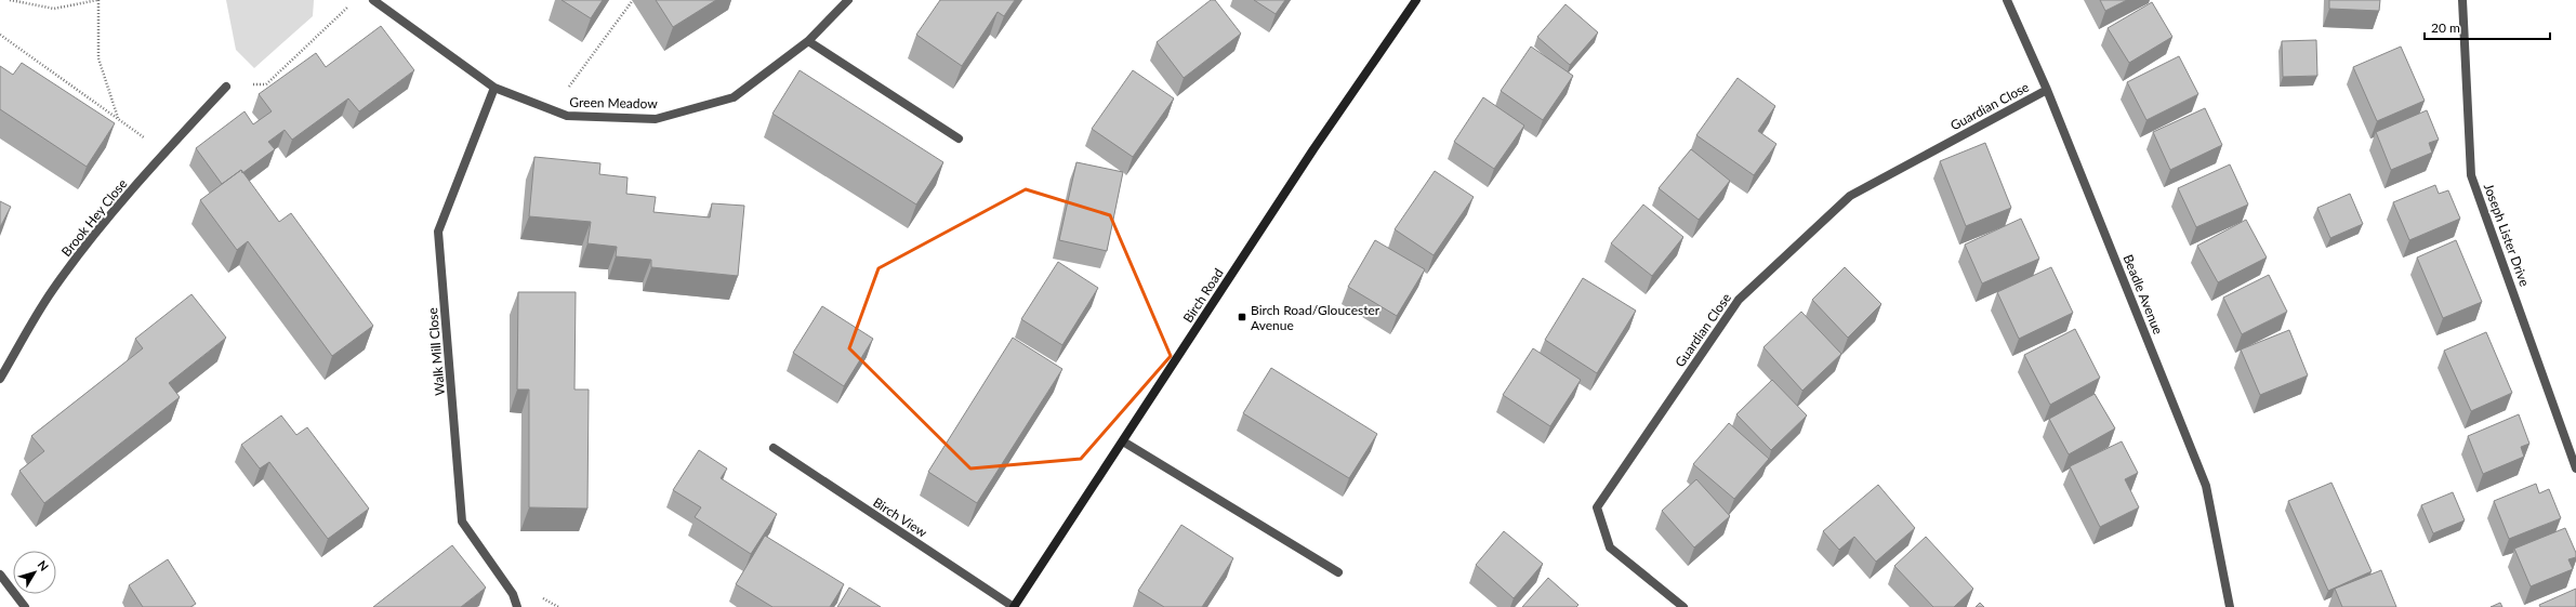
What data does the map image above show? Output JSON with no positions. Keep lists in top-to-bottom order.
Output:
{
  "streets": {
    "street": [
      "Green Meadow",
      "Guardian Close",
      "Brook Hey Close",
      "Joseph Lister Drive",
      "Beadle Avenue",
      "Birch Road",
      "Walk Mill Close",
      "Birch View"
    ]
  },
  "crossings": [
    ["Green Meadow", "Walk Mill Close"],
    ["Guardian Close", "Beadle Avenue"],
    ["Birch Road", "Birch View"]
  ],
  "places": {
    "transit": ["Birch Road/Gloucester Avenue"]
  },
  "scale_bar": "20 m",
  "north": "top right"
}
